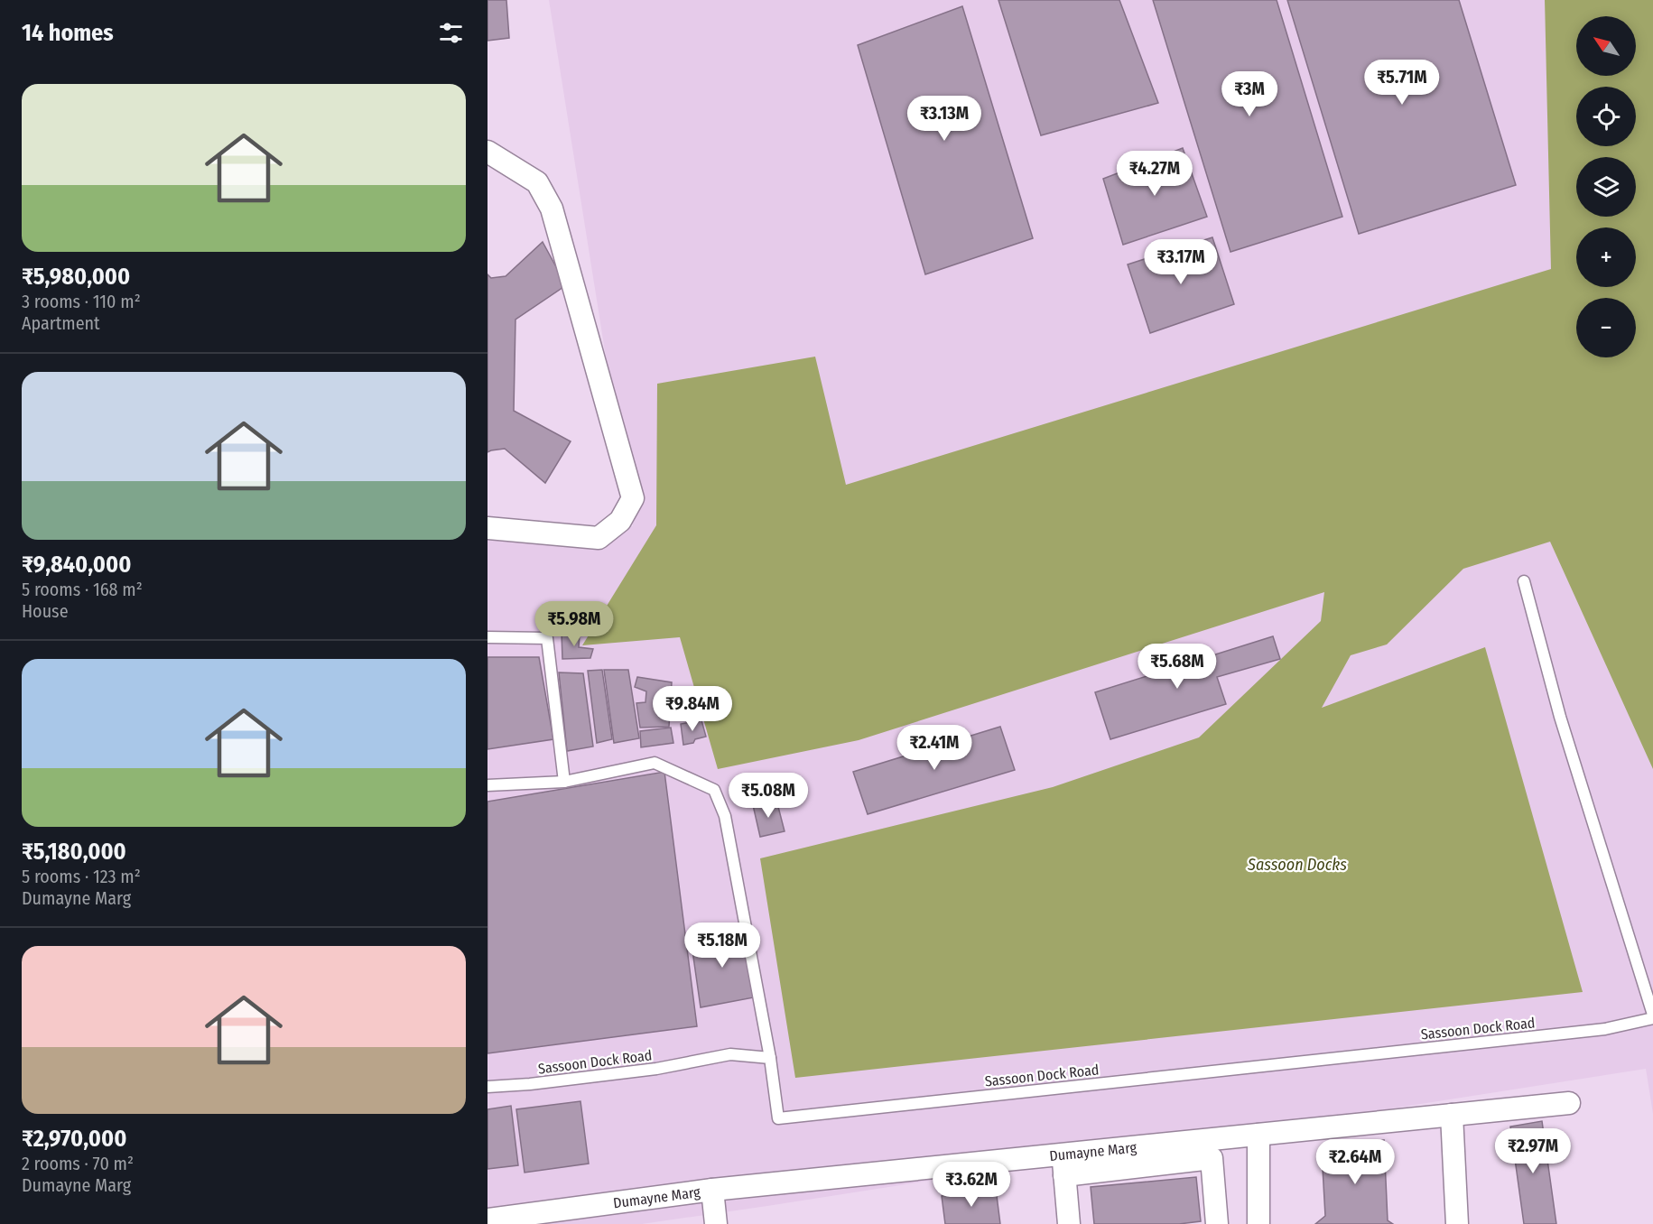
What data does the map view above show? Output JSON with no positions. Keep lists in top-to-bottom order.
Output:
{
  "streets": {
    "street": ["Dumayne Marg"],
    "lane": ["Sassoon Dock Road"]
  },
  "water": ["Sassoon Docks"],
  "north": "top left",
  "page": {
    "heading": "14 homes",
    "map_buttons": ["+", "−"],
    "price": [
      "₹5.71M",
      "₹3M",
      "₹3.13M",
      "₹4.27M",
      "₹3.17M",
      "₹5.98M",
      "₹5.68M",
      "₹9.84M",
      "₹2.41M",
      "₹5.08M",
      "₹5.18M",
      "₹2.97M",
      "₹2.64M",
      "₹3.62M"
    ],
    "list": [
      {
        "name": "₹5,980,000",
        "note": "3 rooms · 110 m² · Apartment"
      },
      {
        "name": "₹9,840,000",
        "note": "5 rooms · 168 m² · House"
      },
      {
        "name": "₹5,180,000",
        "note": "5 rooms · 123 m² · Dumayne Marg"
      },
      {
        "name": "₹2,970,000",
        "note": "2 rooms · 70 m² · Dumayne Marg"
      }
    ]
  }
}
